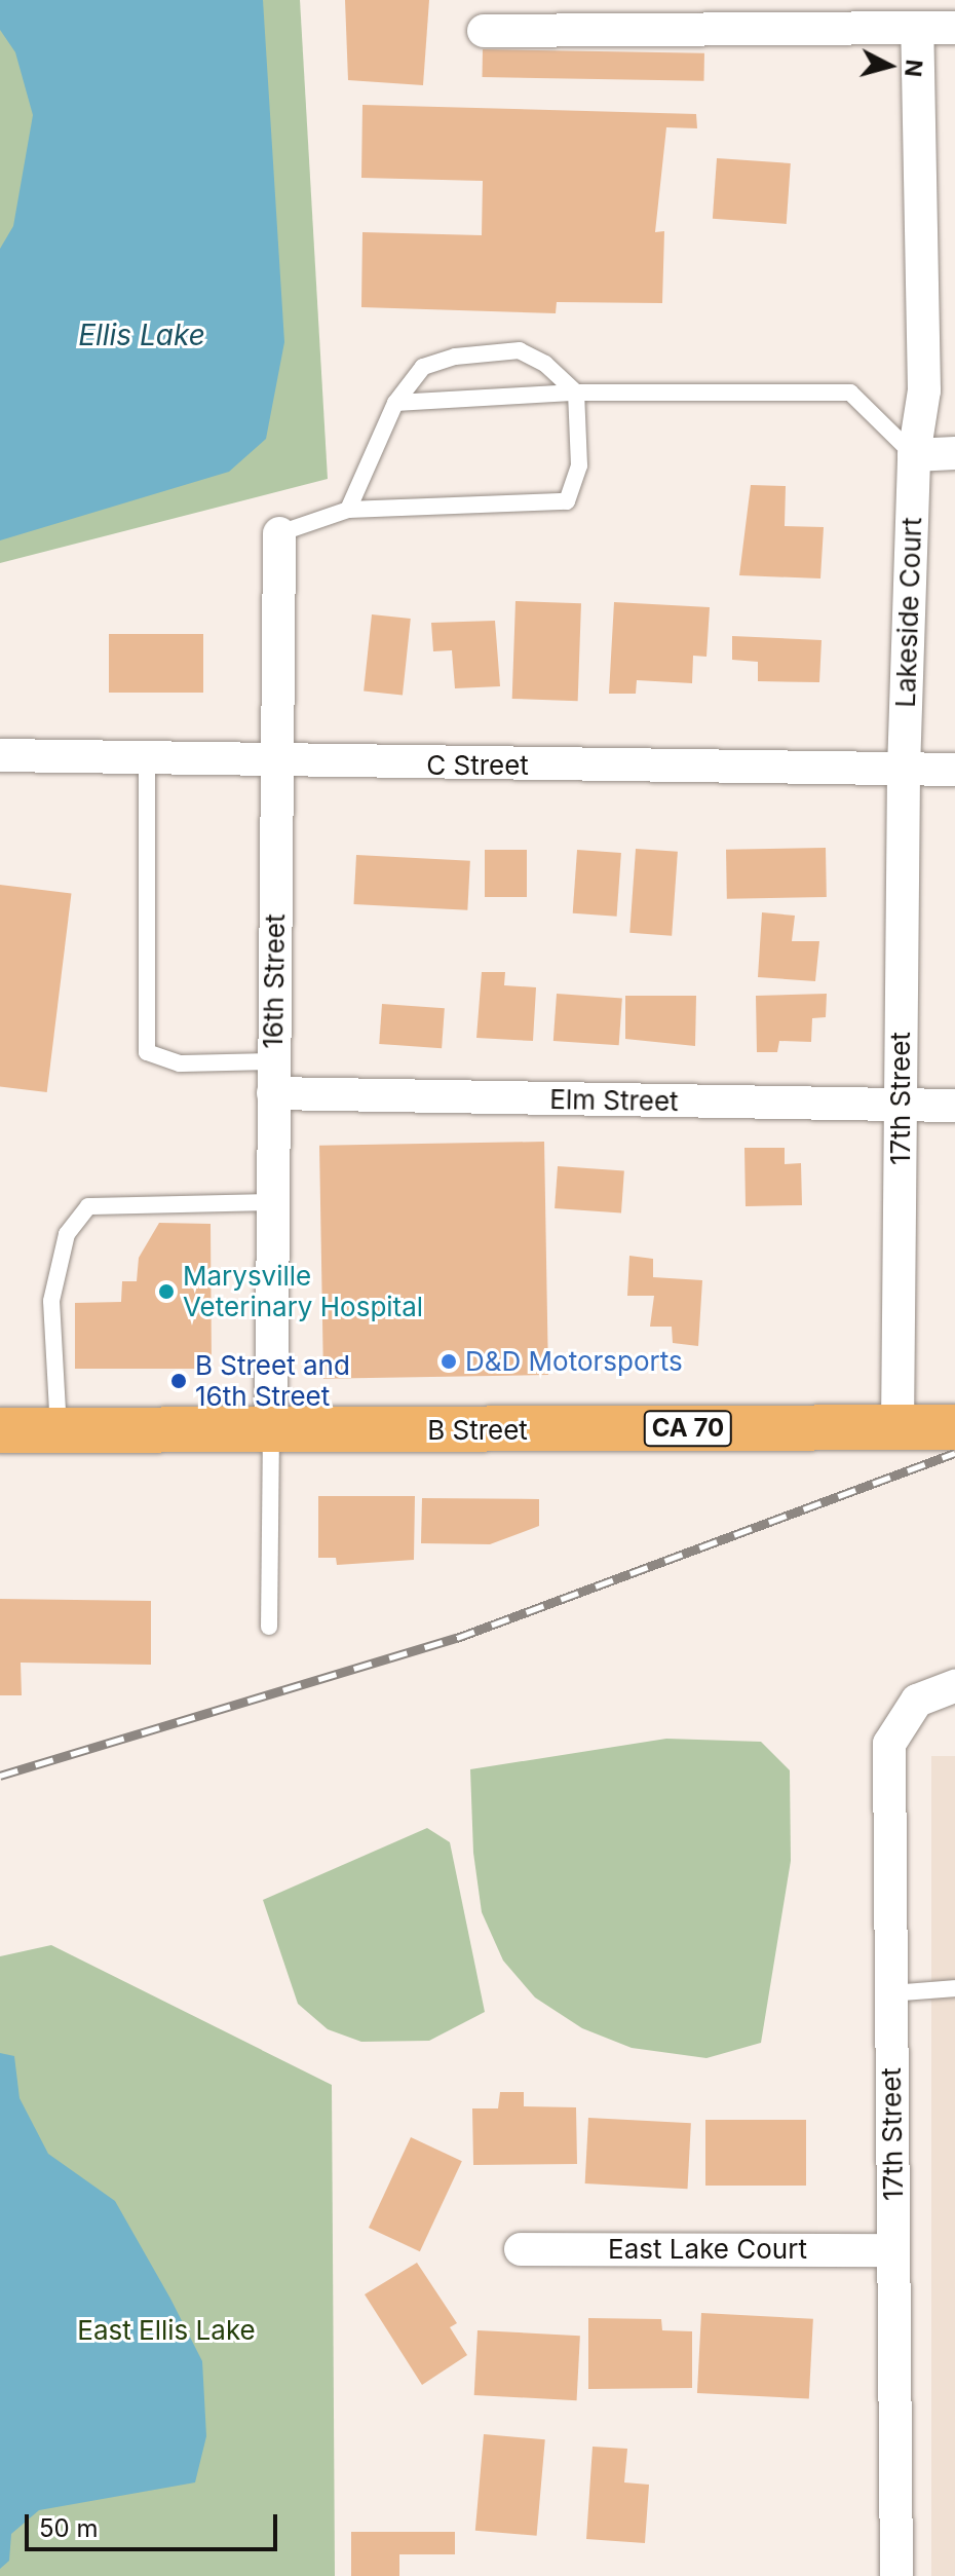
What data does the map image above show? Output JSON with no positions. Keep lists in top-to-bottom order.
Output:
{
  "streets": {
    "highway": ["CA 70", "B Street"],
    "street": [
      "Lakeside Court",
      "C Street",
      "16th Street",
      "17th Street",
      "Elm Street",
      "East Lake Court"
    ]
  },
  "crossings": [
    ["Lakeside Court", "C Street"],
    ["Lakeside Court", "17th Street"],
    ["C Street", "16th Street"],
    ["C Street", "17th Street"],
    ["16th Street", "Elm Street"],
    ["16th Street", "B Street"],
    ["17th Street", "Elm Street"],
    ["17th Street", "B Street"],
    ["17th Street", "East Lake Court"]
  ],
  "water": ["Ellis Lake"],
  "parks": ["East Ellis Lake"],
  "places": ["Marysville Veterinary Hospital", "D&D Motorsports", "B Street and 16th Street"],
  "scale_bar": "50 m",
  "north": "right"
}
